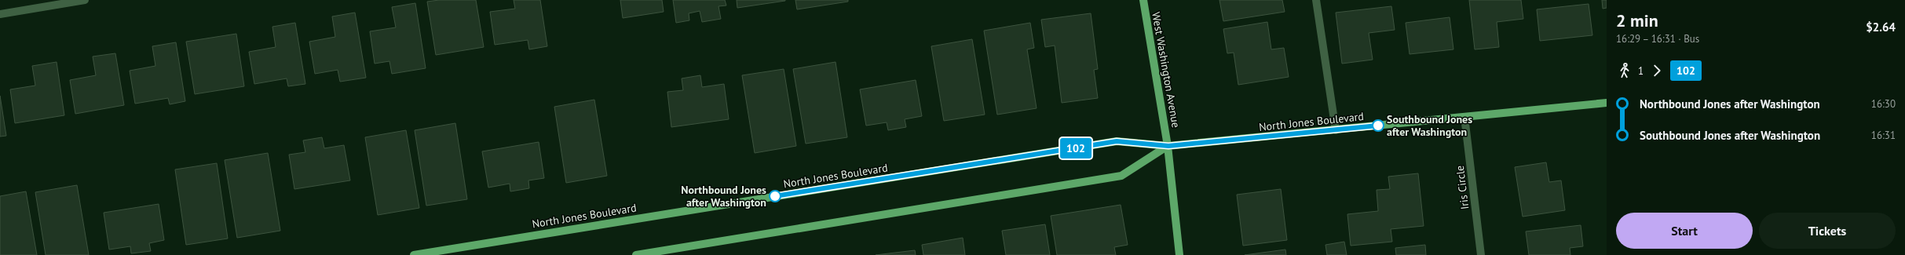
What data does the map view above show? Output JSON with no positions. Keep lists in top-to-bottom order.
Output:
{
  "streets": {
    "main road": ["West Washington Avenue", "North Jones Boulevard"],
    "street": ["Iris Circle"]
  },
  "crossings": [
    ["West Washington Avenue", "North Jones Boulevard"],
    ["North Jones Boulevard", "Iris Circle"]
  ],
  "places": ["Southbound Jones after Washington", "Northbound Jones after Washington"],
  "lines": ["bus line 102"],
  "page": {
    "on_map": "102",
    "heading": ["2 min", "16:29 – 16:31 · Bus", "$2.64"],
    "legs": ["1", "102"],
    "list": [
      {
        "name": "Northbound Jones after Washington",
        "value": "16:30"
      },
      {
        "name": "Southbound Jones after Washington",
        "value": "16:31"
      }
    ],
    "buttons": ["Start", "Tickets"]
  }
}
